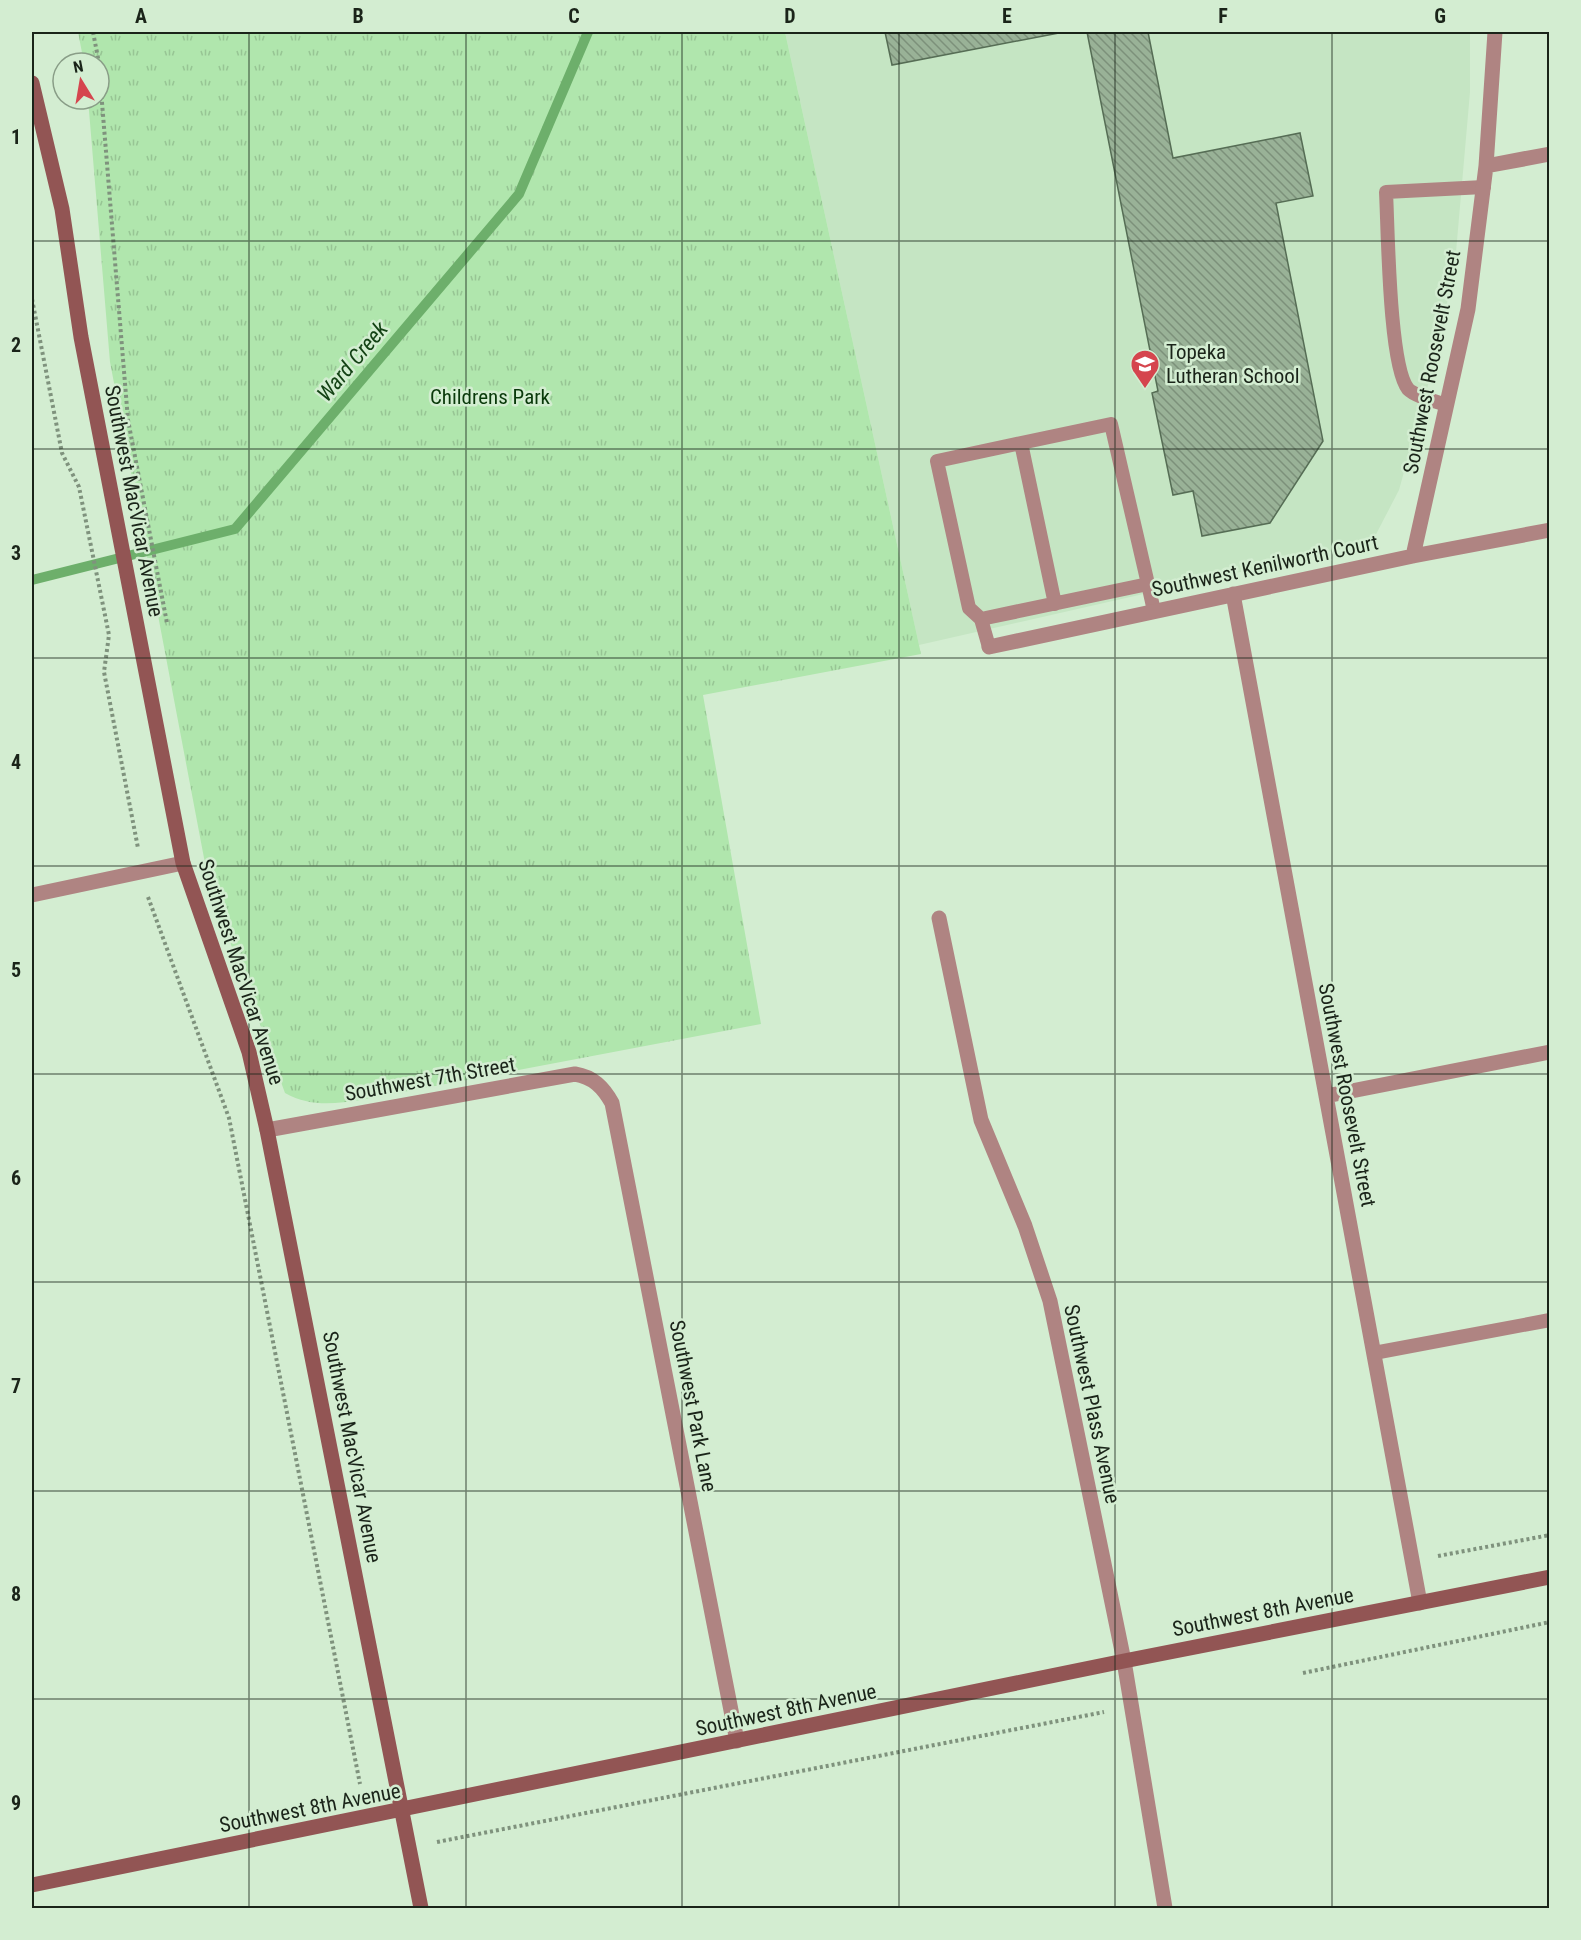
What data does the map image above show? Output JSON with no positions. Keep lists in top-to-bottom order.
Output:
{
  "streets": {
    "street": [
      "Southwest Roosevelt Street",
      "Southwest MacVicar Avenue",
      "Southwest Kenilworth Court",
      "Southwest 7th Street",
      "Southwest Plass Avenue",
      "Southwest Park Lane",
      "Southwest 8th Avenue"
    ]
  },
  "crossings": [
    ["Southwest Roosevelt Street", "Southwest Kenilworth Court"],
    ["Southwest Roosevelt Street", "Southwest 8th Avenue"],
    ["Southwest MacVicar Avenue", "Southwest 7th Street"],
    ["Southwest MacVicar Avenue", "Southwest 8th Avenue"],
    ["Southwest 7th Street", "Southwest Park Lane"],
    ["Southwest Plass Avenue", "Southwest 8th Avenue"],
    ["Southwest Park Lane", "Southwest 8th Avenue"]
  ],
  "water": ["Ward Creek"],
  "parks": ["Childrens Park"],
  "places": {
    "school or university": ["Topeka Lutheran School"]
  },
  "north": "top",
  "grid": {
    "columns": [
      "A",
      "B",
      "C",
      "D",
      "E",
      "F",
      "G"
    ],
    "rows": [
      "1",
      "2",
      "3",
      "4",
      "5",
      "6",
      "7",
      "8",
      "9"
    ]
  }
}
